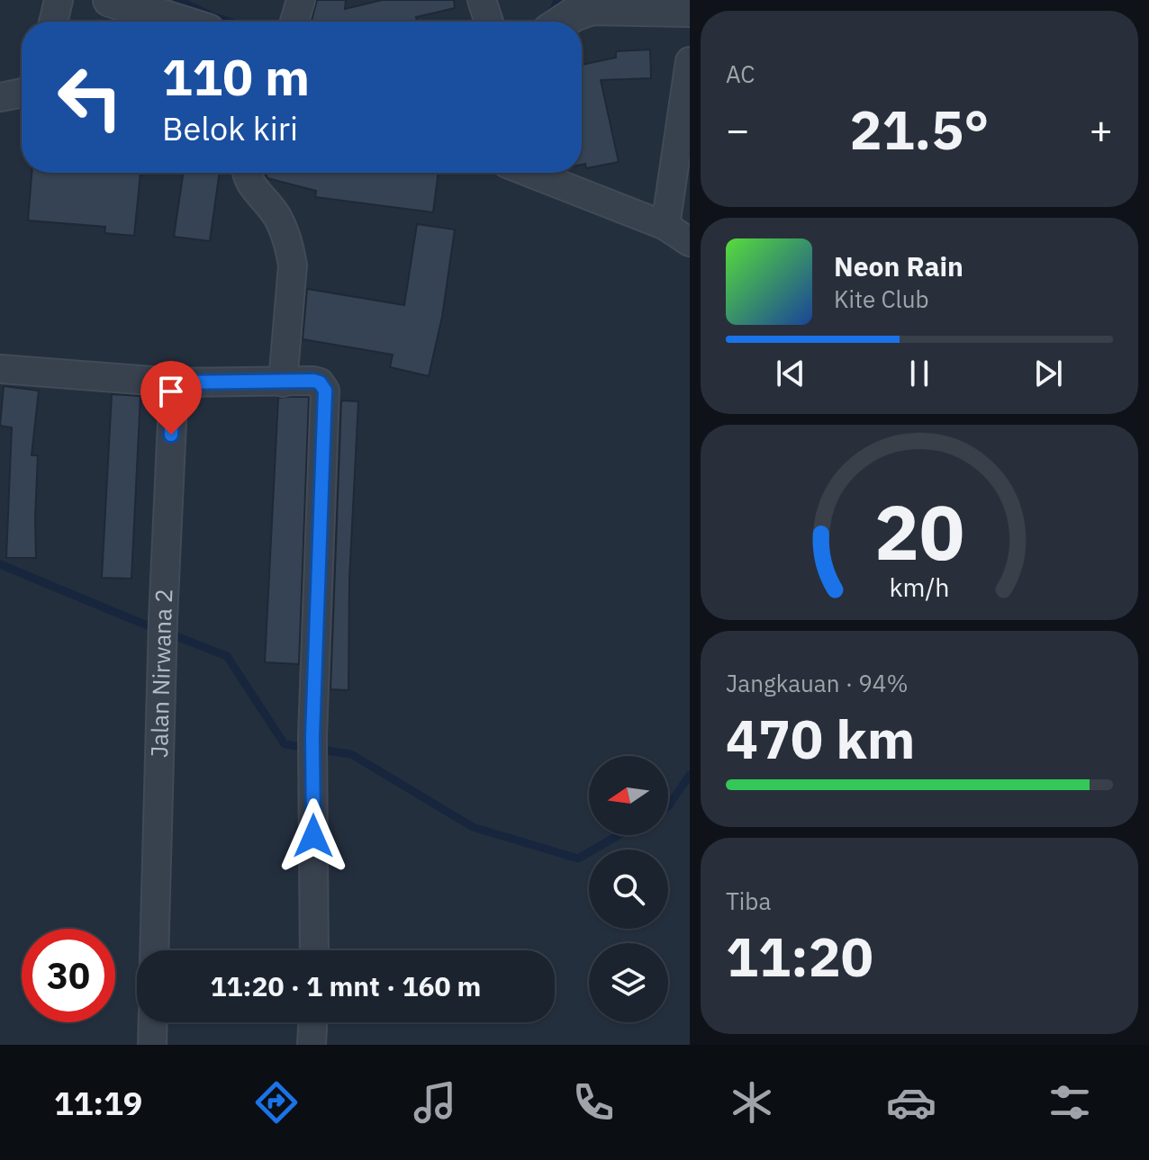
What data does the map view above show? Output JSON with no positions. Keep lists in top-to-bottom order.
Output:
{
  "streets": {
    "street": ["Jalan Nirwana 2"]
  },
  "north": "left",
  "page": {
    "tile": [
      "AC",
      ["Jangkauan · 94%", "470 km"],
      ["Tiba", "11:20"]
    ],
    "turn": ["110 m", "Belok kiri"],
    "heat": ["−", "21.5°", "+"],
    "song": ["Neon Rain", "Kite Club"],
    "limit": "30",
    "trip": "11:20 · 1 mnt · 160 m",
    "tabs": "11:19",
    "gauge": ["20", "km/h"]
  }
}
